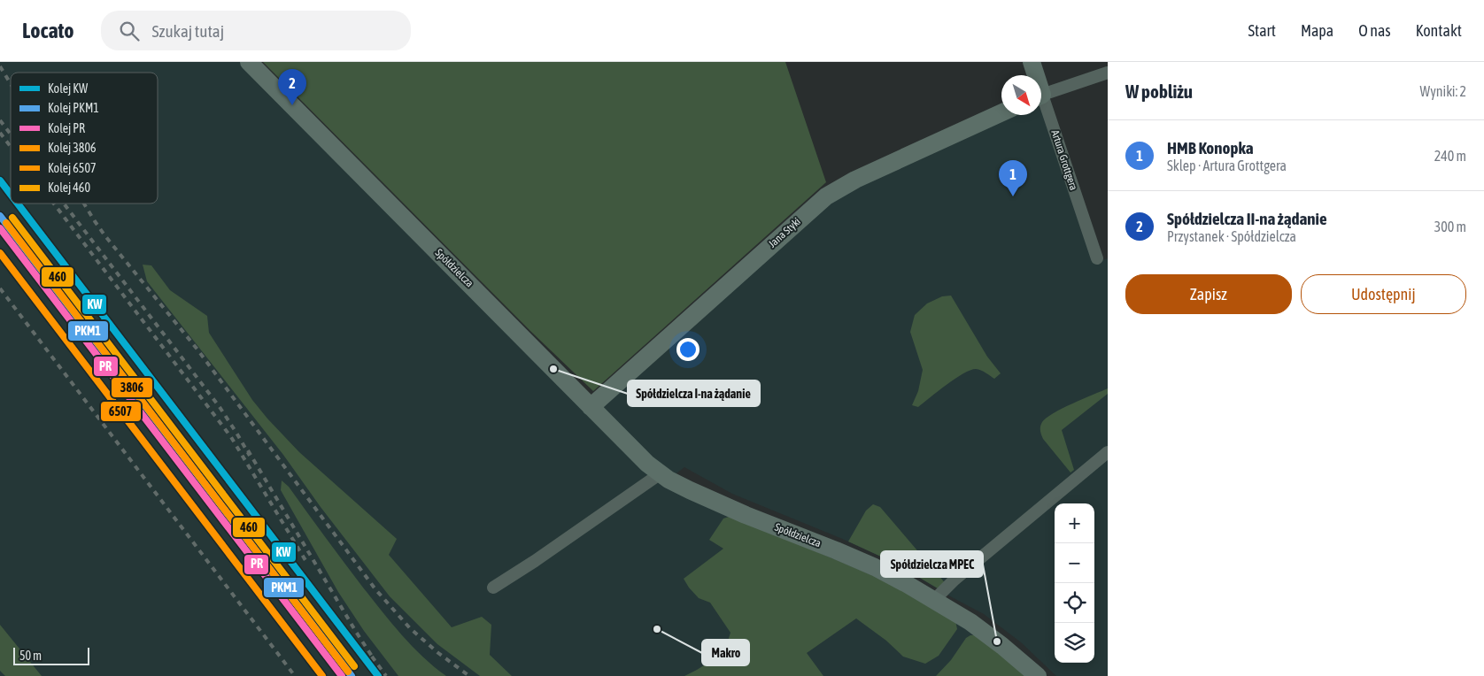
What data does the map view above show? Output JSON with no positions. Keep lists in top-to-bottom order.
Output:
{
  "streets": {
    "street": ["Artura Grottgera", "Jana Styki", "Spółdzielcza"]
  },
  "crossings": [
    ["Jana Styki", "Spółdzielcza"]
  ],
  "places": ["Spółdzielcza I-na żądanie", "Makro", "Spółdzielcza MPEC"],
  "lines": [
    "rail line KW",
    "rail line PKM1",
    "rail line 460",
    "rail line 3806",
    "rail line PR",
    "rail line 6507"
  ],
  "legend": [
    "Kolej KW",
    "Kolej PKM1",
    "Kolej PR",
    "Kolej 3806",
    "Kolej 6507",
    "Kolej 460"
  ],
  "scale_bar": "50 m",
  "north": "bottom right",
  "page": {
    "header": "Locato",
    "search": "Szukaj tutaj",
    "nav": [
      "Start",
      "Mapa",
      "O nas",
      "Kontakt"
    ],
    "heading": ["W pobliżu", "Wyniki: 2"],
    "pins": ["2", "1"],
    "list": [
      {
        "mark": "1",
        "name": "HMB Konopka",
        "note": "Sklep · Artura Grottgera",
        "value": "240 m"
      },
      {
        "mark": "2",
        "name": "Spółdzielcza II-na żądanie",
        "note": "Przystanek · Spółdzielcza",
        "value": "300 m"
      }
    ],
    "buttons": ["Zapisz", "Udostępnij"],
    "map_buttons": ["+", "−"],
    "scale": "50 m"
  }
}
